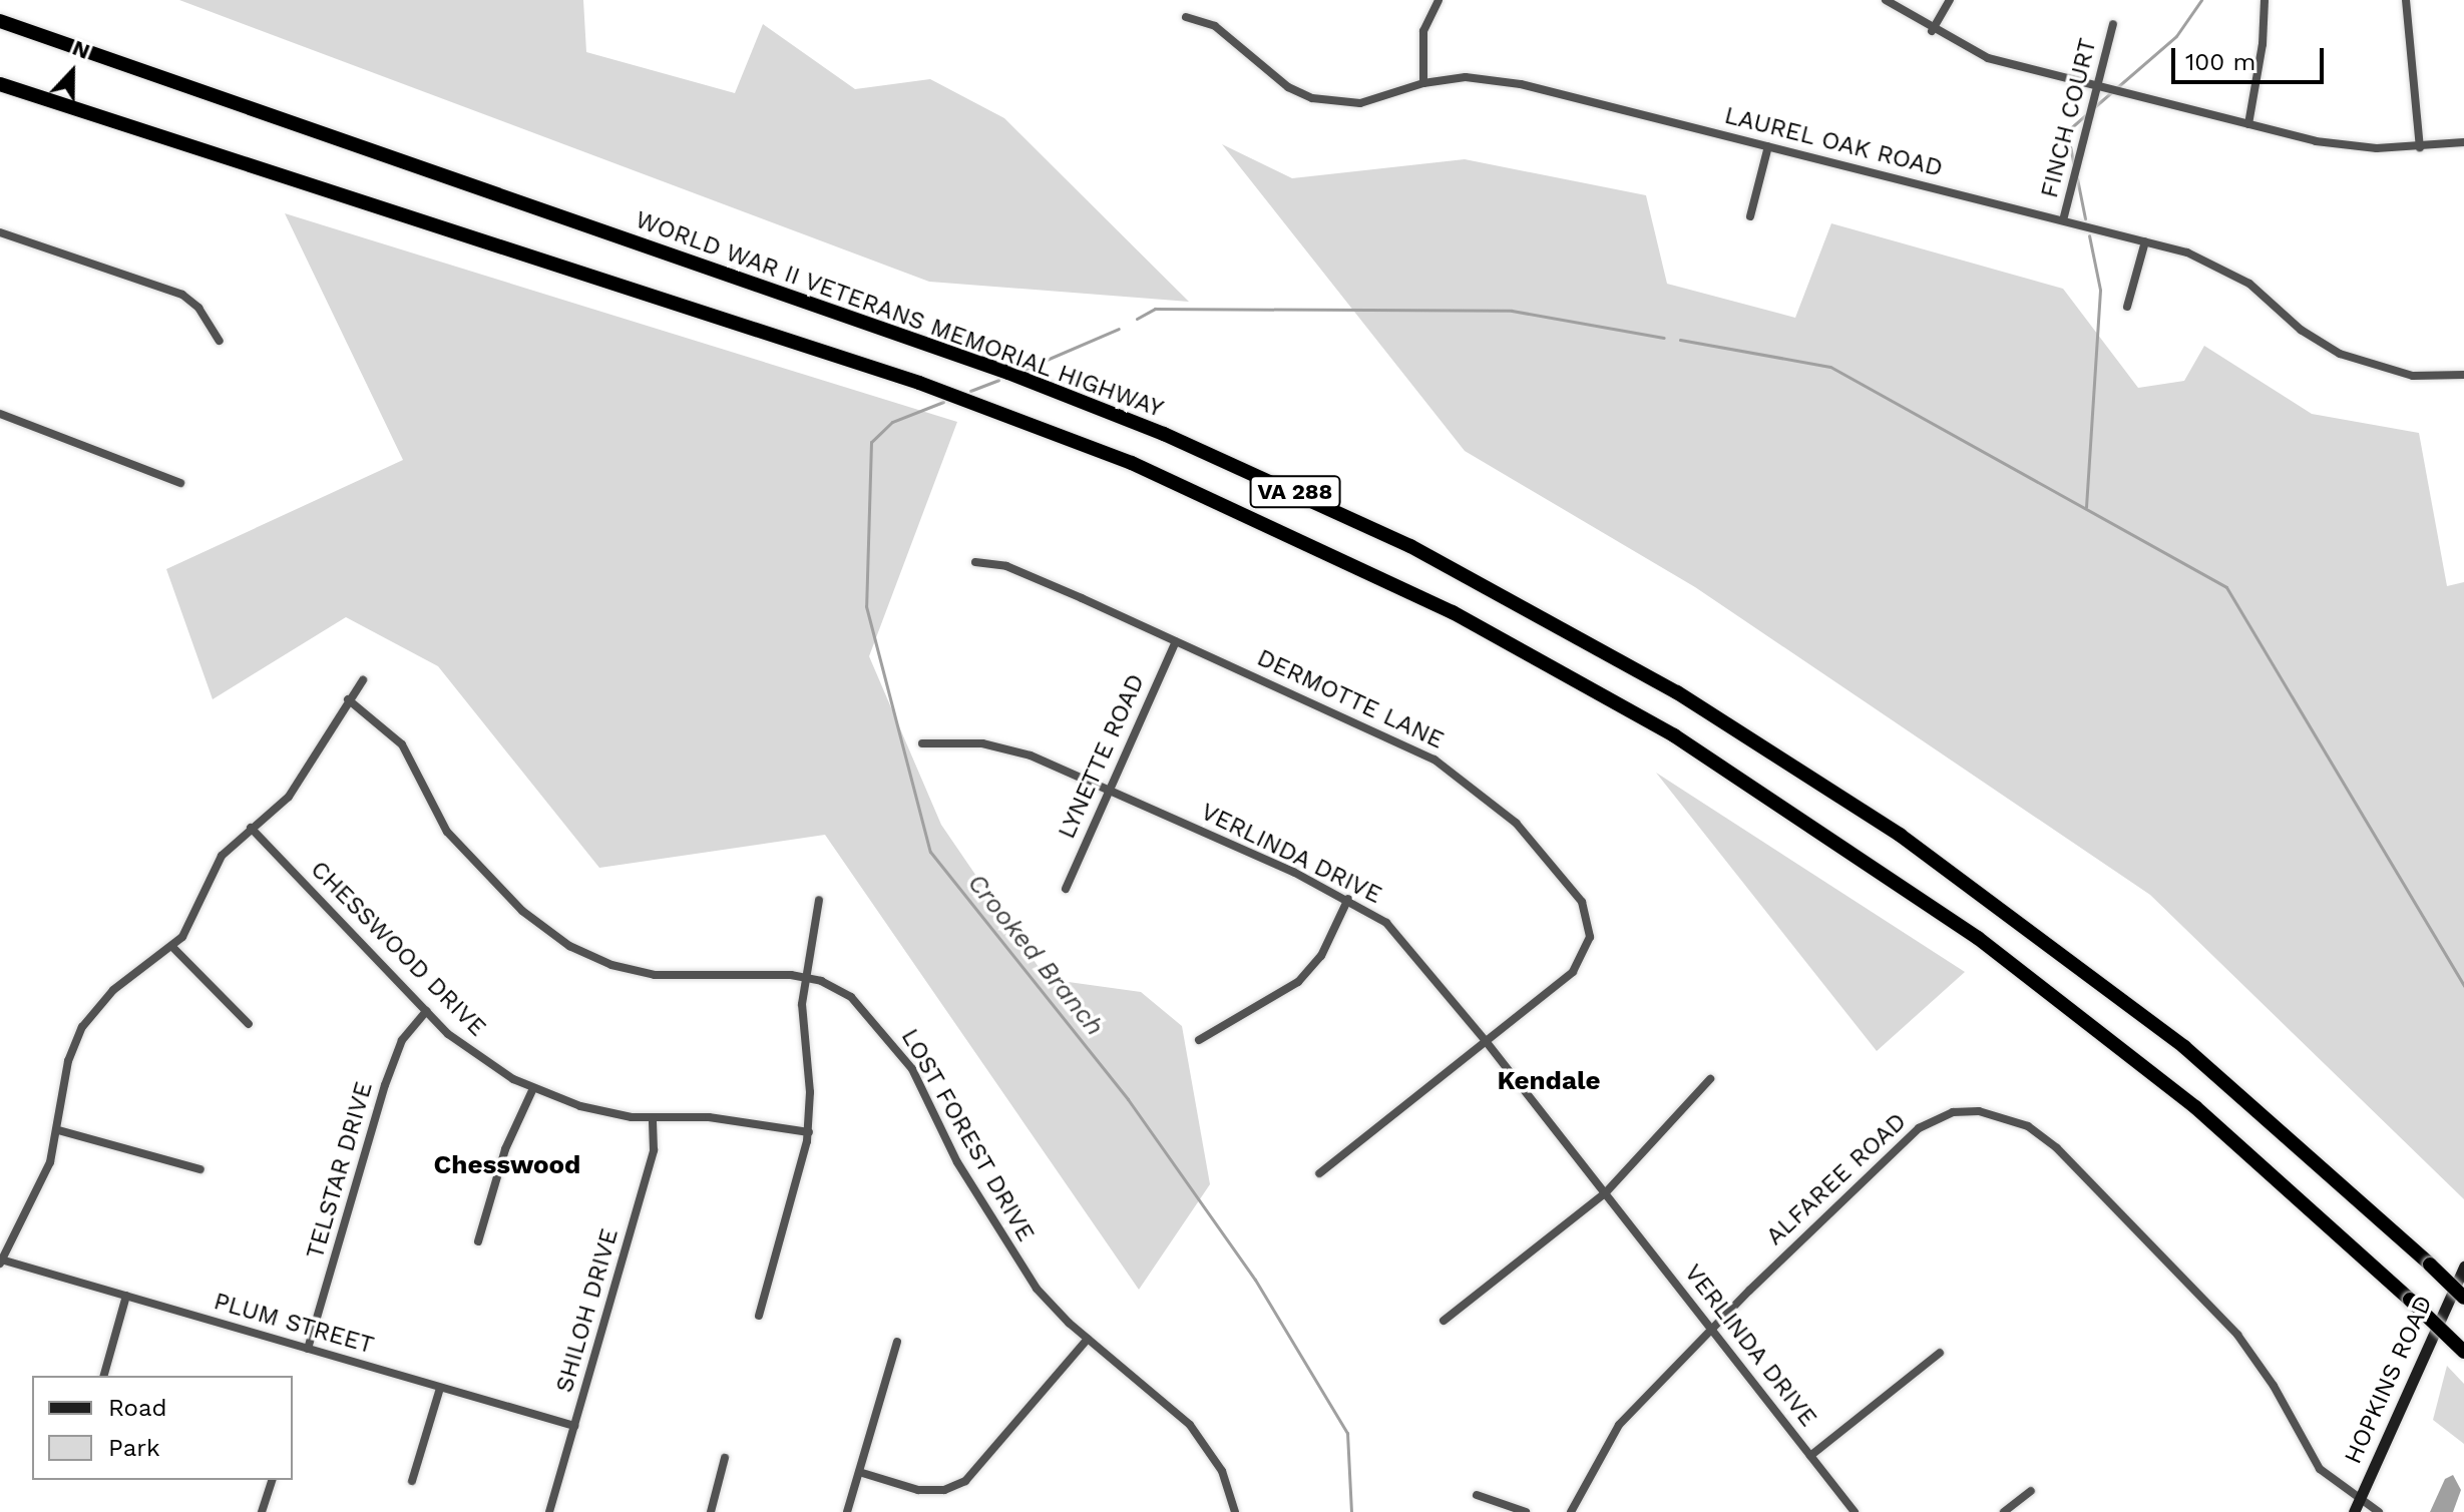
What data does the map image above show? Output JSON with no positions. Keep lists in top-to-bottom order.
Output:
{
  "streets": {
    "highway": ["WORLD WAR II VETERANS MEMORIAL HIGHWAY", "VA 288"],
    "main road": ["HOPKINS ROAD"],
    "street": [
      "FINCH COURT",
      "LAUREL OAK ROAD",
      "DERMOTTE LANE",
      "LYNETTE ROAD",
      "VERLINDA DRIVE",
      "CHESSWOOD DRIVE",
      "LOST FOREST DRIVE",
      "TELSTAR DRIVE",
      "ALFAREE ROAD",
      "SHILOH DRIVE",
      "PLUM STREET"
    ]
  },
  "crossings": [
    ["FINCH COURT", "LAUREL OAK ROAD"],
    ["DERMOTTE LANE", "LYNETTE ROAD"],
    ["DERMOTTE LANE", "VERLINDA DRIVE"],
    ["LYNETTE ROAD", "VERLINDA DRIVE"],
    ["VERLINDA DRIVE", "ALFAREE ROAD"],
    ["CHESSWOOD DRIVE", "TELSTAR DRIVE"],
    ["CHESSWOOD DRIVE", "SHILOH DRIVE"],
    ["TELSTAR DRIVE", "PLUM STREET"],
    ["ALFAREE ROAD", "HOPKINS ROAD"],
    ["SHILOH DRIVE", "PLUM STREET"]
  ],
  "districts": ["Kendale", "Chesswood"],
  "water": ["Crooked Branch"],
  "legend": ["Road", "Park"],
  "scale_bar": "100 m",
  "north": "top"
}
